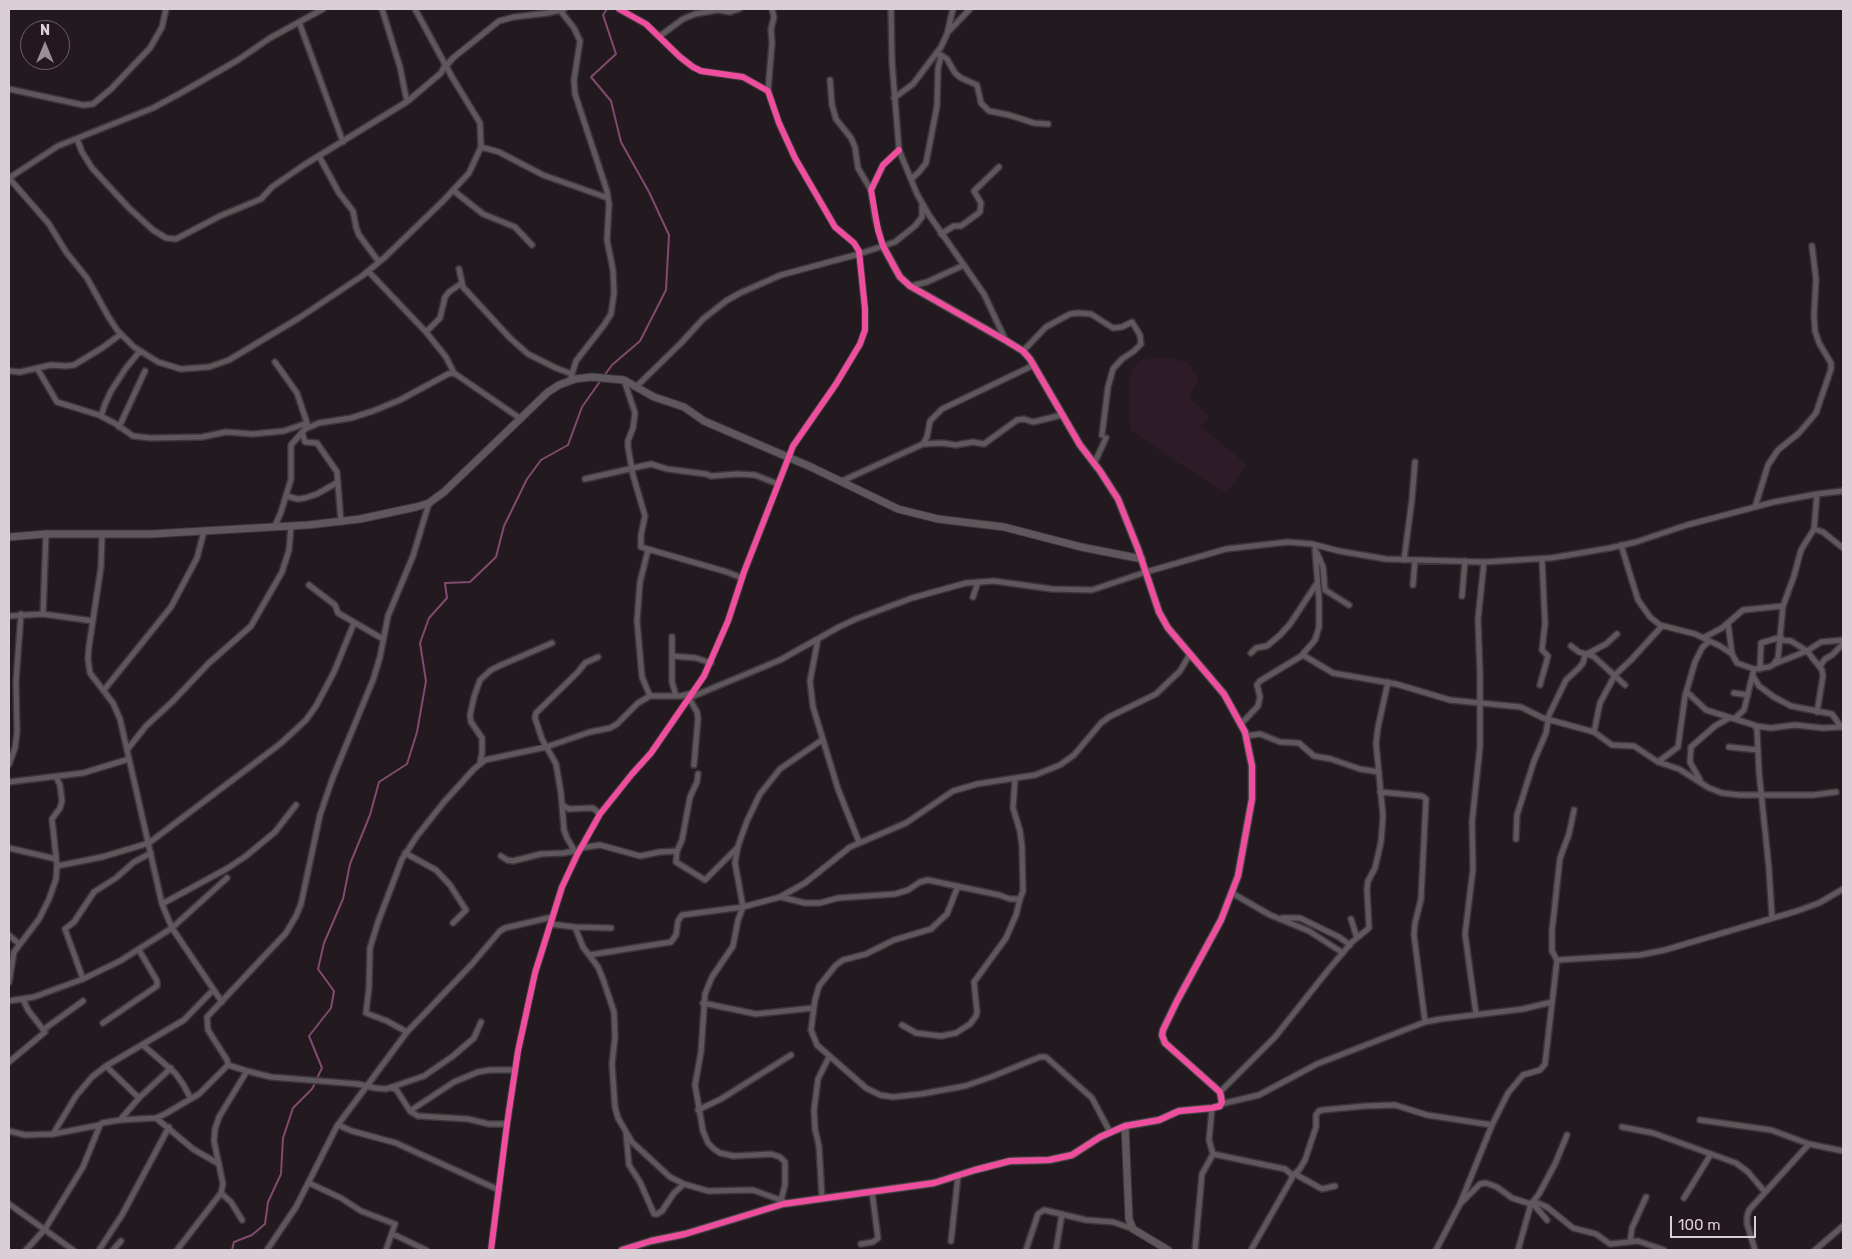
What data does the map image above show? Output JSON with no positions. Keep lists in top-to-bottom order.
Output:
{
  "scale_bar": "100 m",
  "north": "top"
}
